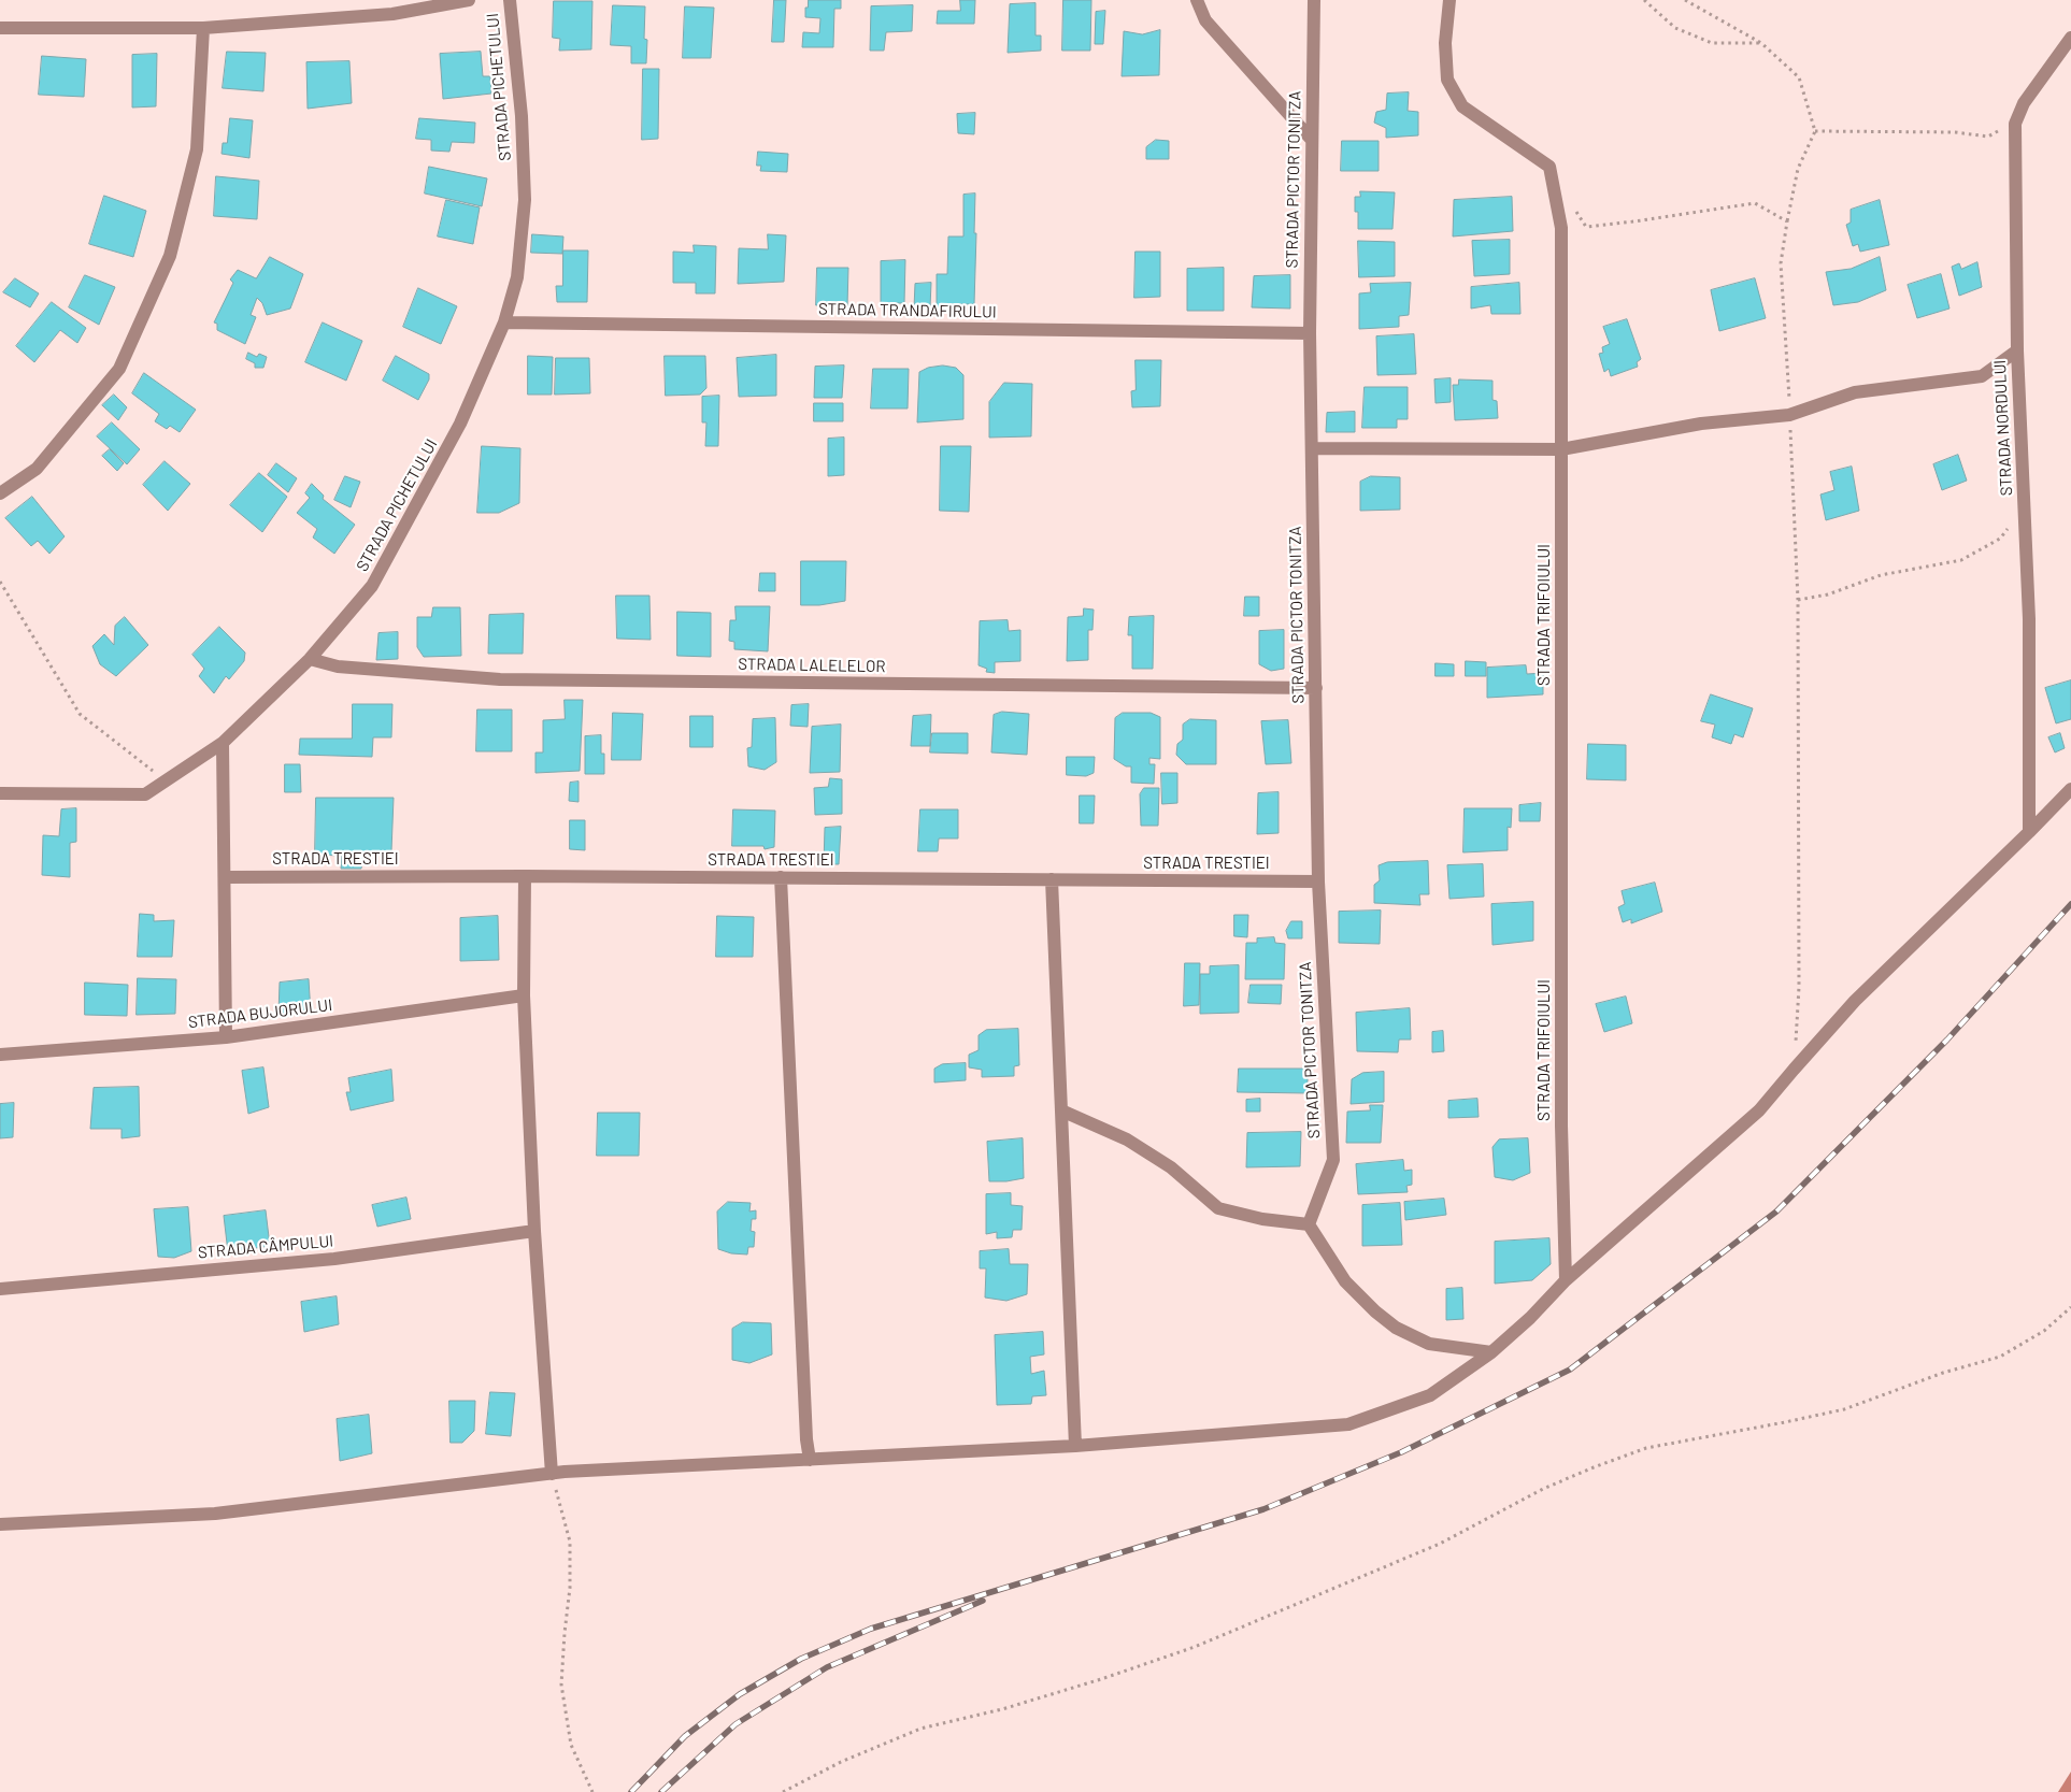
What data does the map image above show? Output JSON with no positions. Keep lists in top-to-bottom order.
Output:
{
  "streets": {
    "street": [
      "STRADA PICHETULUI",
      "STRADA PICTOR TONITZA",
      "STRADA TRANDAFIRULUI",
      "STRADA NORDULUI",
      "STRADA TRIFOIULUI",
      "STRADA LALELELOR",
      "STRADA TRESTIEI",
      "STRADA BUJORULUI",
      "STRADA CÂMPULUI"
    ]
  },
  "crossings": [
    ["STRADA PICHETULUI", "STRADA TRANDAFIRULUI"],
    ["STRADA PICHETULUI", "STRADA LALELELOR"],
    ["STRADA PICTOR TONITZA", "STRADA TRANDAFIRULUI"],
    ["STRADA PICTOR TONITZA", "STRADA LALELELOR"],
    ["STRADA PICTOR TONITZA", "STRADA TRESTIEI"]
  ]
}
